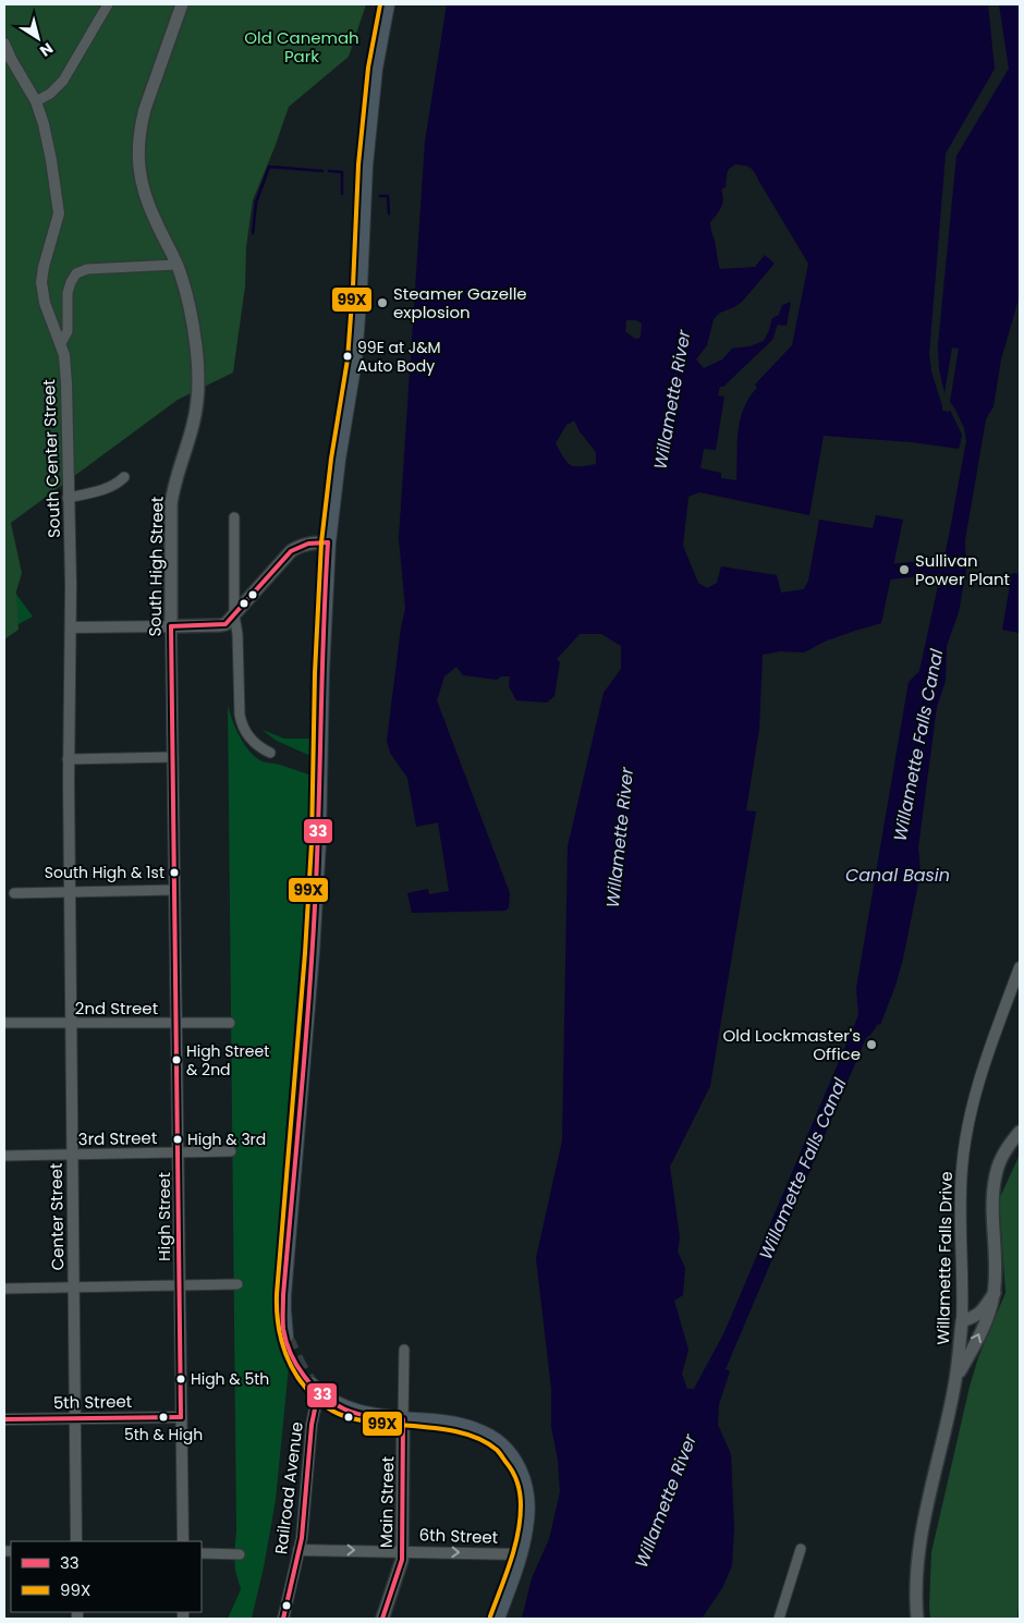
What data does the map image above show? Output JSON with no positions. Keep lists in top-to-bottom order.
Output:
{
  "streets": {
    "main road": ["South High Street", "Willamette Falls Drive", "Main Street"],
    "street": [
      "South Center Street",
      "2nd Street",
      "3rd Street",
      "Center Street",
      "High Street",
      "5th Street",
      "Railroad Avenue",
      "6th Street"
    ]
  },
  "crossings": [
    ["South Center Street", "Center Street"],
    ["South High Street", "High Street"],
    ["2nd Street", "Center Street"],
    ["2nd Street", "High Street"],
    ["3rd Street", "Center Street"],
    ["3rd Street", "High Street"],
    ["Center Street", "5th Street"],
    ["High Street", "5th Street"],
    ["Railroad Avenue", "6th Street"],
    ["Main Street", "6th Street"]
  ],
  "one_way": ["6th Street"],
  "water": ["Willamette River", "Willamette Falls Canal", "Canal Basin"],
  "parks": ["Old Canemah Park"],
  "places": [
    "Steamer Gazelle explosion",
    "99E at J&M Auto Body",
    "Sullivan Power Plant",
    "South High & 1st",
    "Old Lockmaster's Office",
    "High Street & 2nd",
    "High & 3rd",
    "High & 5th",
    "5th & High"
  ],
  "lines": ["transit line 99X", "transit line 33"],
  "legend": ["33", "99X"],
  "north": "bottom right"
}
